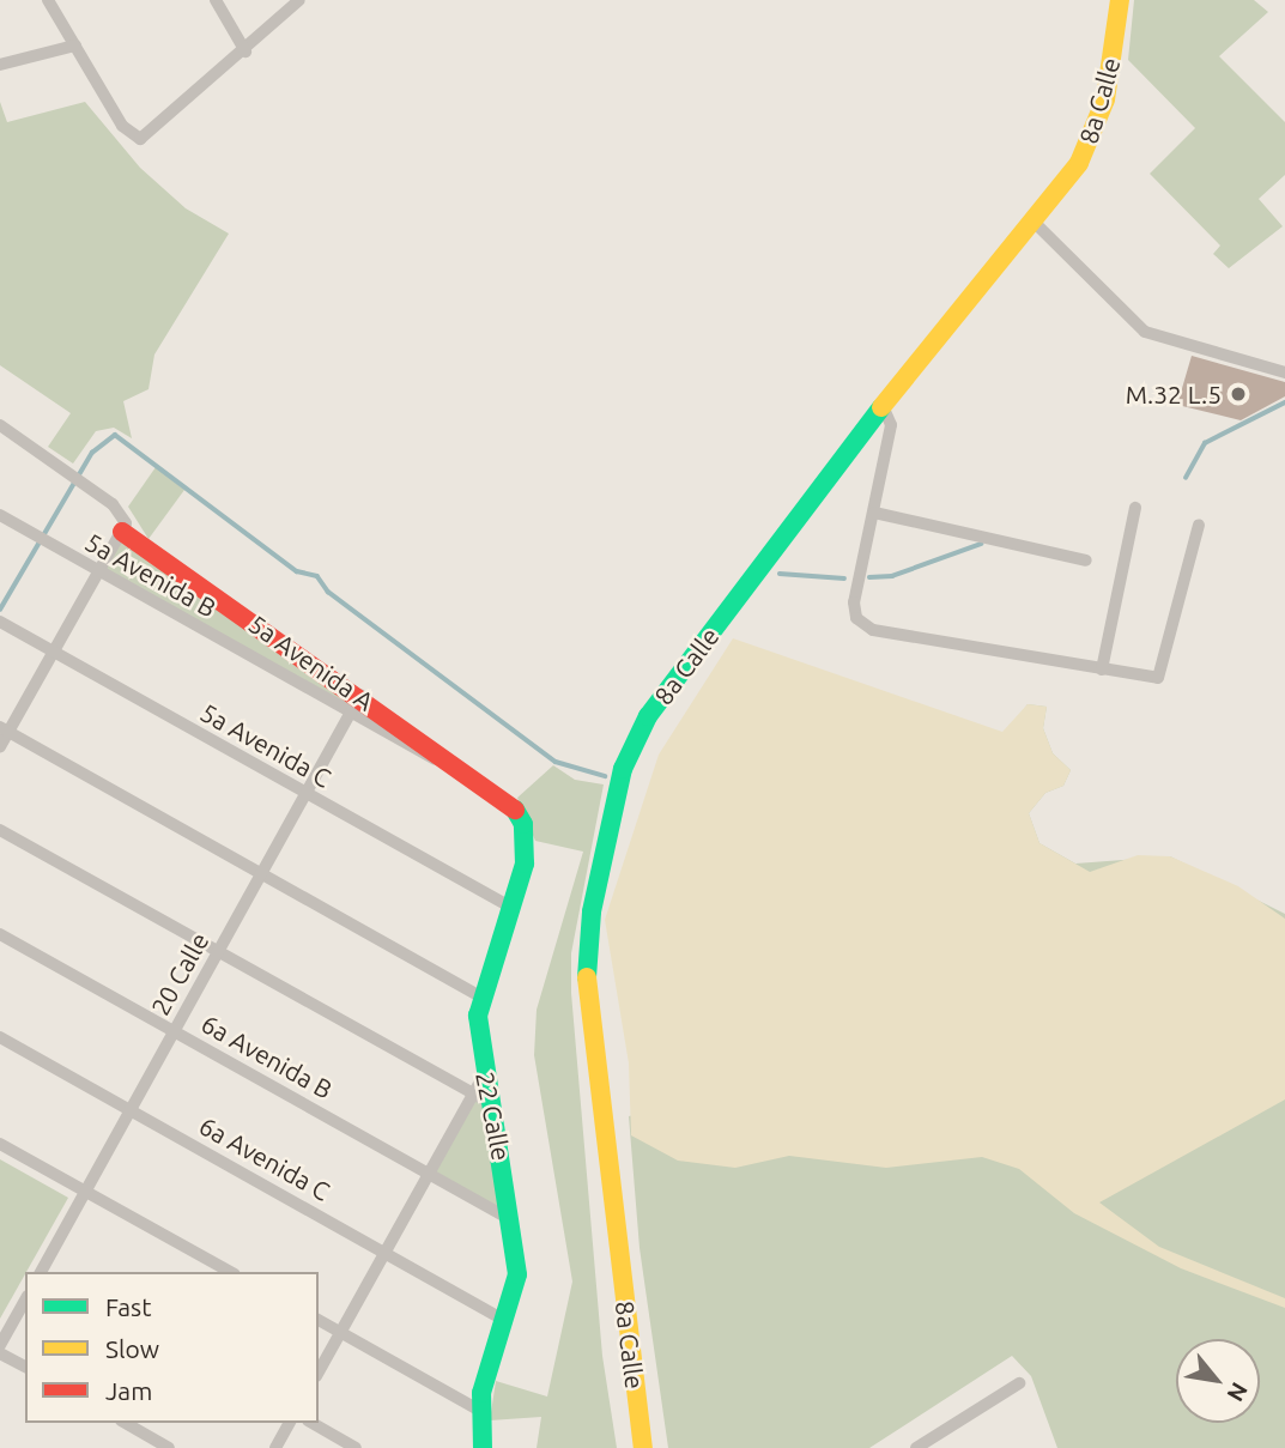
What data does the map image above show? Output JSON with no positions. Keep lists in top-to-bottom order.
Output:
{
  "streets": {
    "main road": ["8a Calle", "5a Avenida A", "22 Calle"],
    "street": [
      "5a Avenida B",
      "5a Avenida C",
      "20 Calle",
      "6a Avenida B",
      "6a Avenida C"
    ]
  },
  "crossings": [
    ["5a Avenida B", "5a Avenida A"],
    ["5a Avenida B", "20 Calle"],
    ["5a Avenida B", "22 Calle"],
    ["5a Avenida A", "20 Calle"],
    ["5a Avenida A", "22 Calle"],
    ["5a Avenida C", "20 Calle"],
    ["5a Avenida C", "22 Calle"],
    ["20 Calle", "6a Avenida B"],
    ["20 Calle", "6a Avenida C"],
    ["6a Avenida B", "22 Calle"],
    ["22 Calle", "6a Avenida C"]
  ],
  "places": ["M.32 L.5"],
  "legend": ["Fast", "Slow", "Jam"],
  "north": "bottom right"
}
